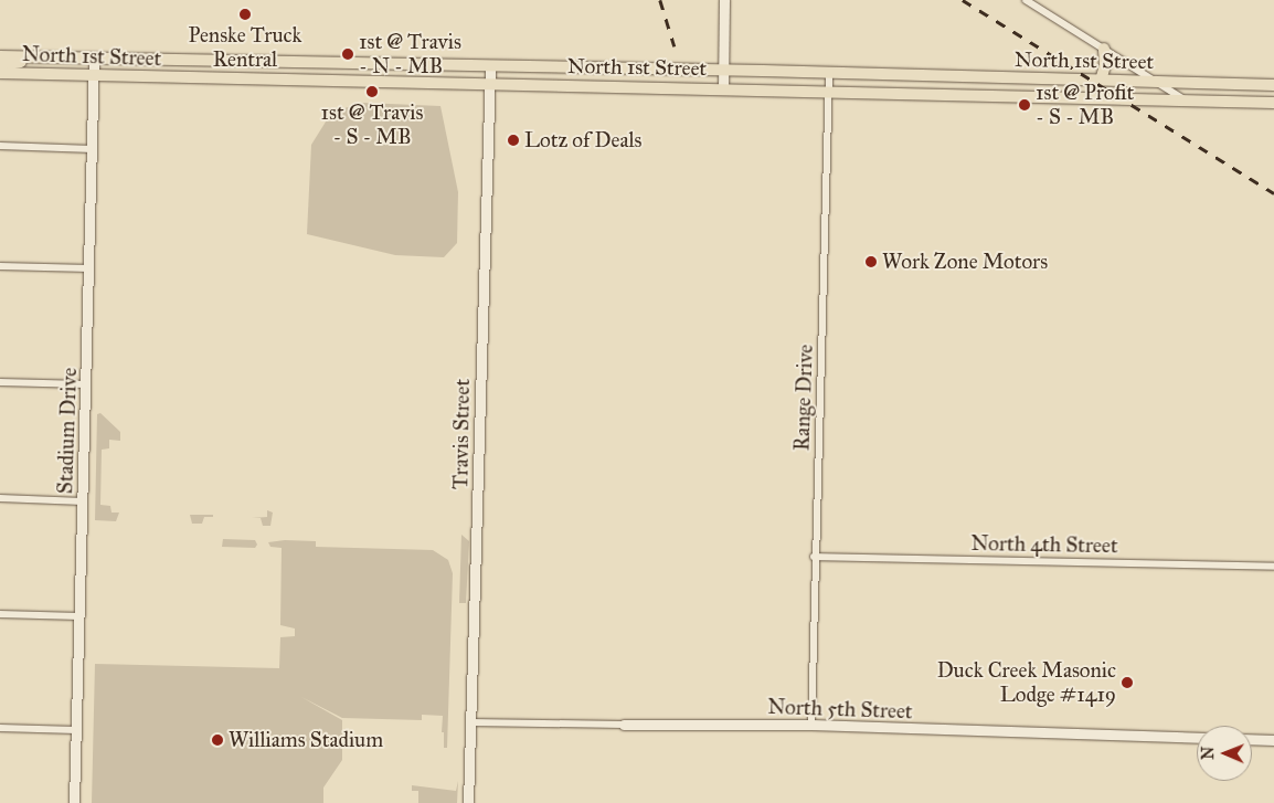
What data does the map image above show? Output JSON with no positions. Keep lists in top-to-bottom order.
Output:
{
  "streets": {
    "main road": ["North 1st Street"],
    "street": [
      "Range Drive",
      "Stadium Drive",
      "Travis Street",
      "North 4th Street",
      "North 5th Street"
    ]
  },
  "crossings": [
    ["North 1st Street", "Range Drive"],
    ["North 1st Street", "Stadium Drive"],
    ["North 1st Street", "Travis Street"],
    ["Range Drive", "North 4th Street"],
    ["Range Drive", "North 5th Street"],
    ["Travis Street", "North 5th Street"]
  ],
  "places": [
    "Penske Truck Rentral",
    "1st @ Travis - N - MB",
    "1st @ Travis - S - MB",
    "1st @ Profit - S - MB",
    "Lotz of Deals",
    "Work Zone Motors",
    "Duck Creek Masonic Lodge #1419",
    "Williams Stadium"
  ],
  "north": "left"
}
